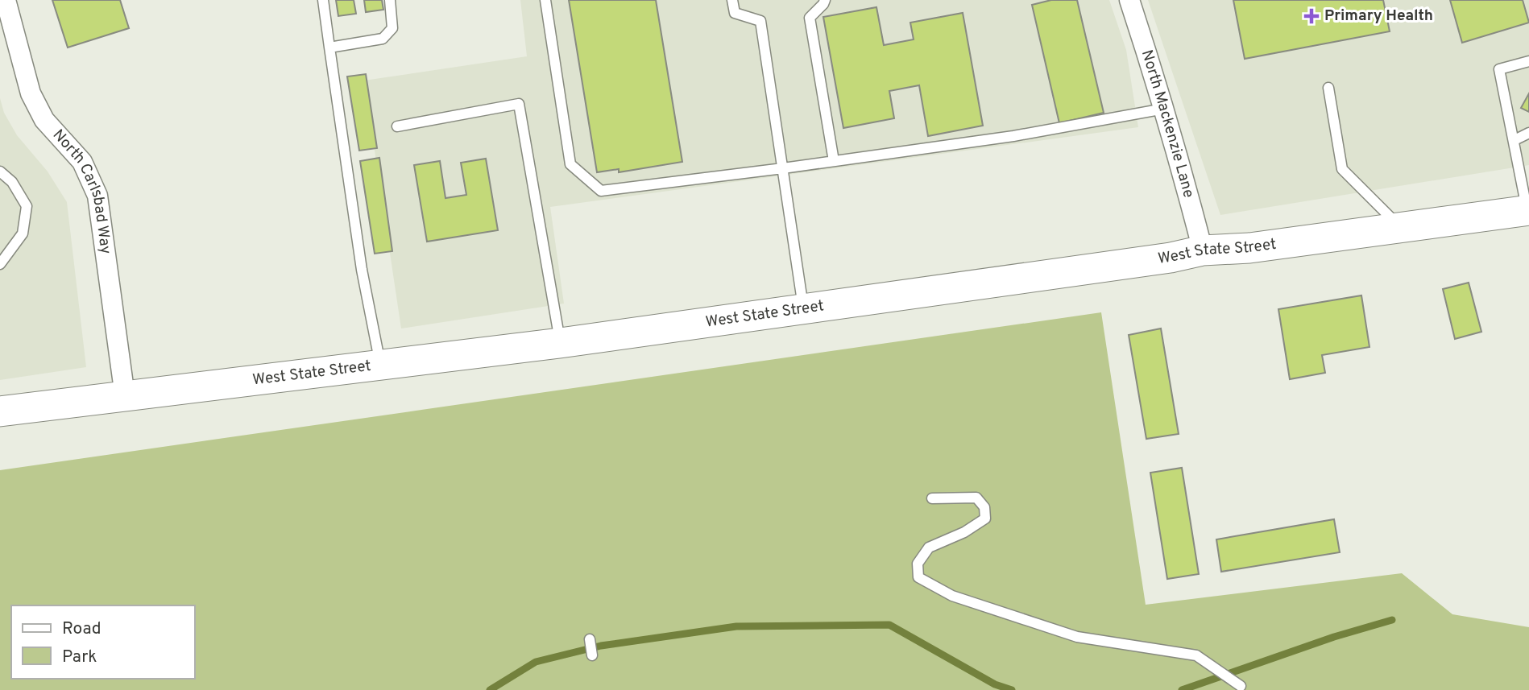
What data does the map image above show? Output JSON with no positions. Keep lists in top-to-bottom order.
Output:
{
  "streets": {
    "main road": ["West State Street"],
    "street": ["North Mackenzie Lane", "North Carlsbad Way"]
  },
  "crossings": [
    ["North Mackenzie Lane", "West State Street"],
    ["North Carlsbad Way", "West State Street"]
  ],
  "places": {
    "health": ["Primary Health"]
  },
  "legend": ["Road", "Park"]
}
